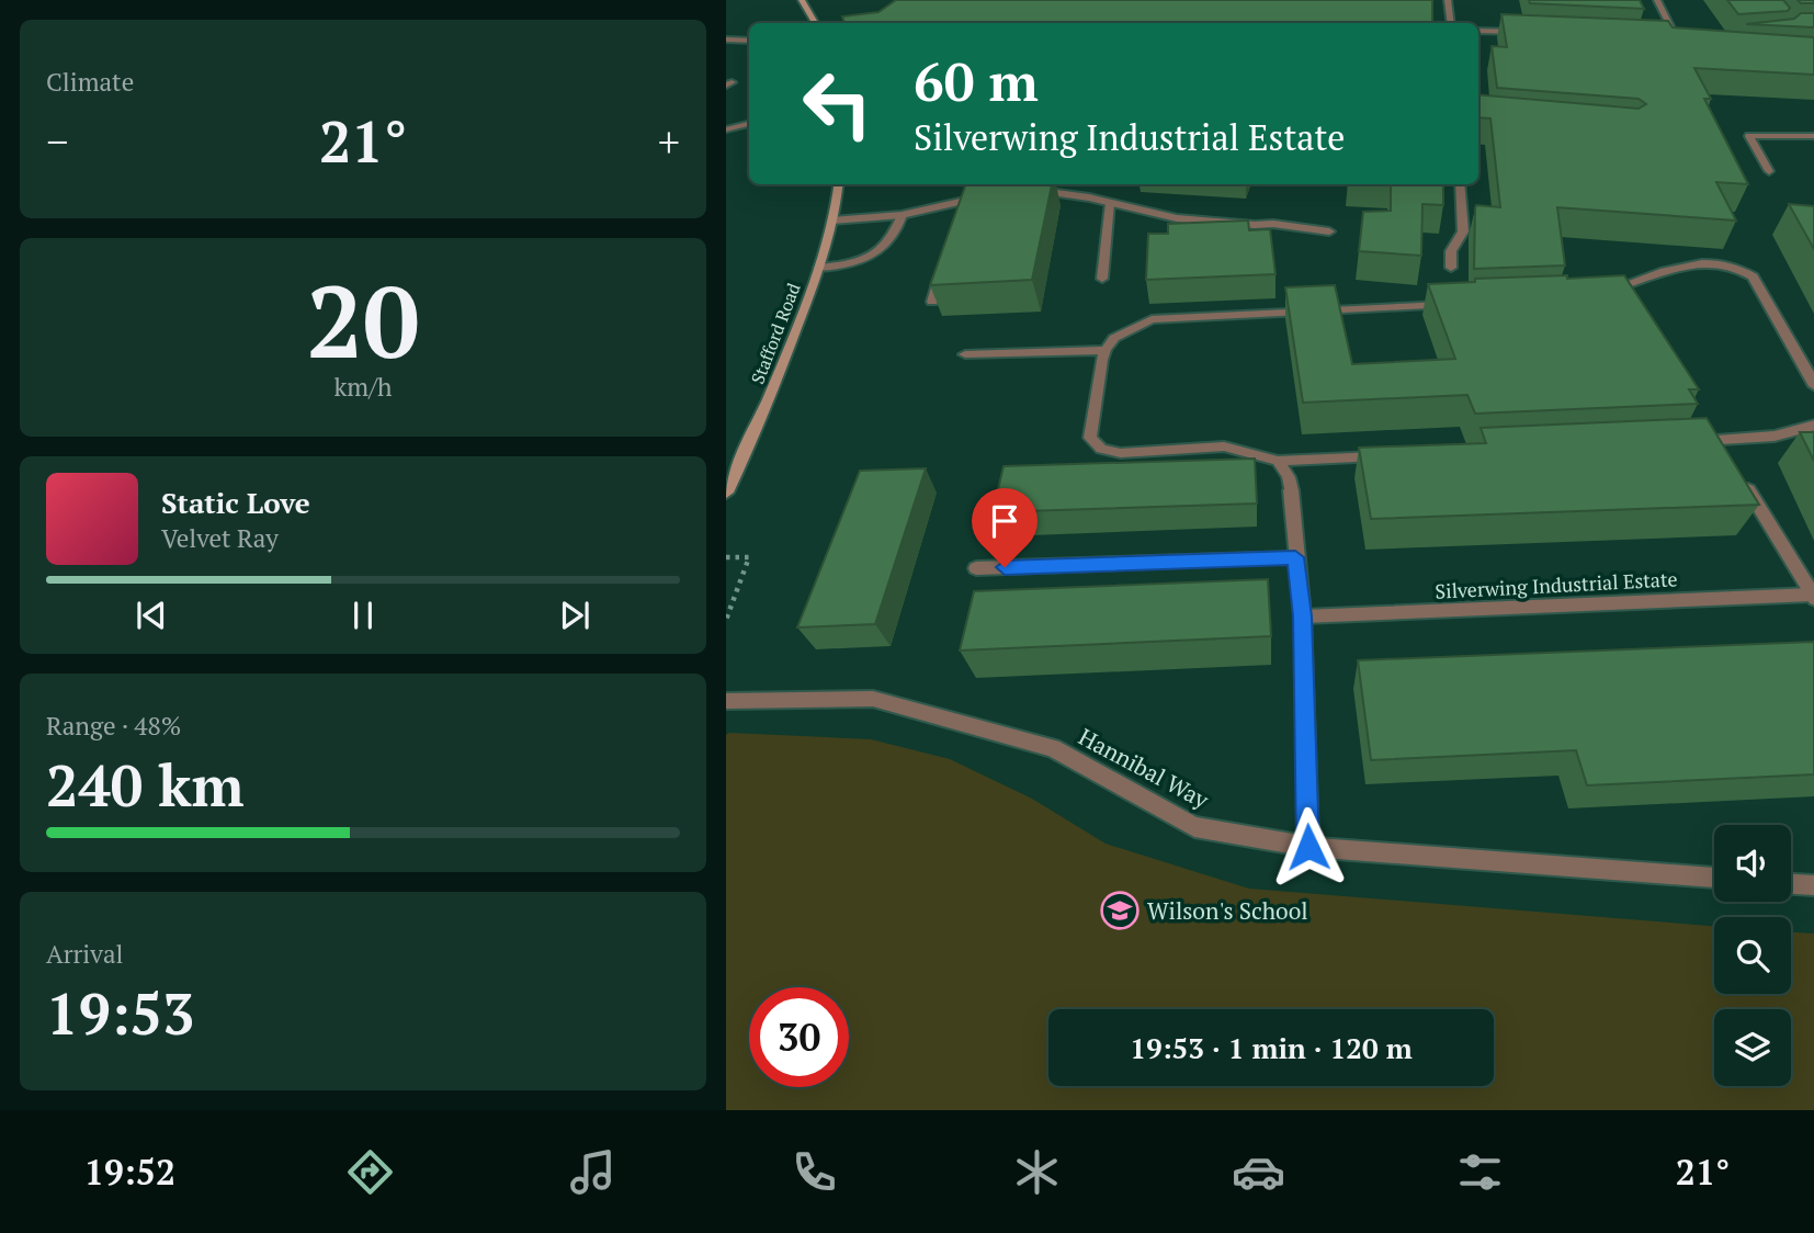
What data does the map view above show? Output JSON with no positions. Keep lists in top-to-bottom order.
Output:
{
  "streets": {
    "main road": ["Stafford Road"],
    "street": ["Silverwing Industrial Estate", "Hannibal Way"]
  },
  "places": {
    "school or university": ["Wilson's School"]
  },
  "page": {
    "tile": [
      "Climate",
      ["20", "km/h"],
      ["Range · 48%", "240 km"],
      ["Arrival", "19:53"]
    ],
    "turn": ["60 m", "Silverwing Industrial Estate"],
    "heat": ["−", "21°", "+"],
    "song": ["Static Love", "Velvet Ray"],
    "limit": "30",
    "trip": "19:53 · 1 min · 120 m",
    "tabs": ["19:52", "21°"]
  }
}
